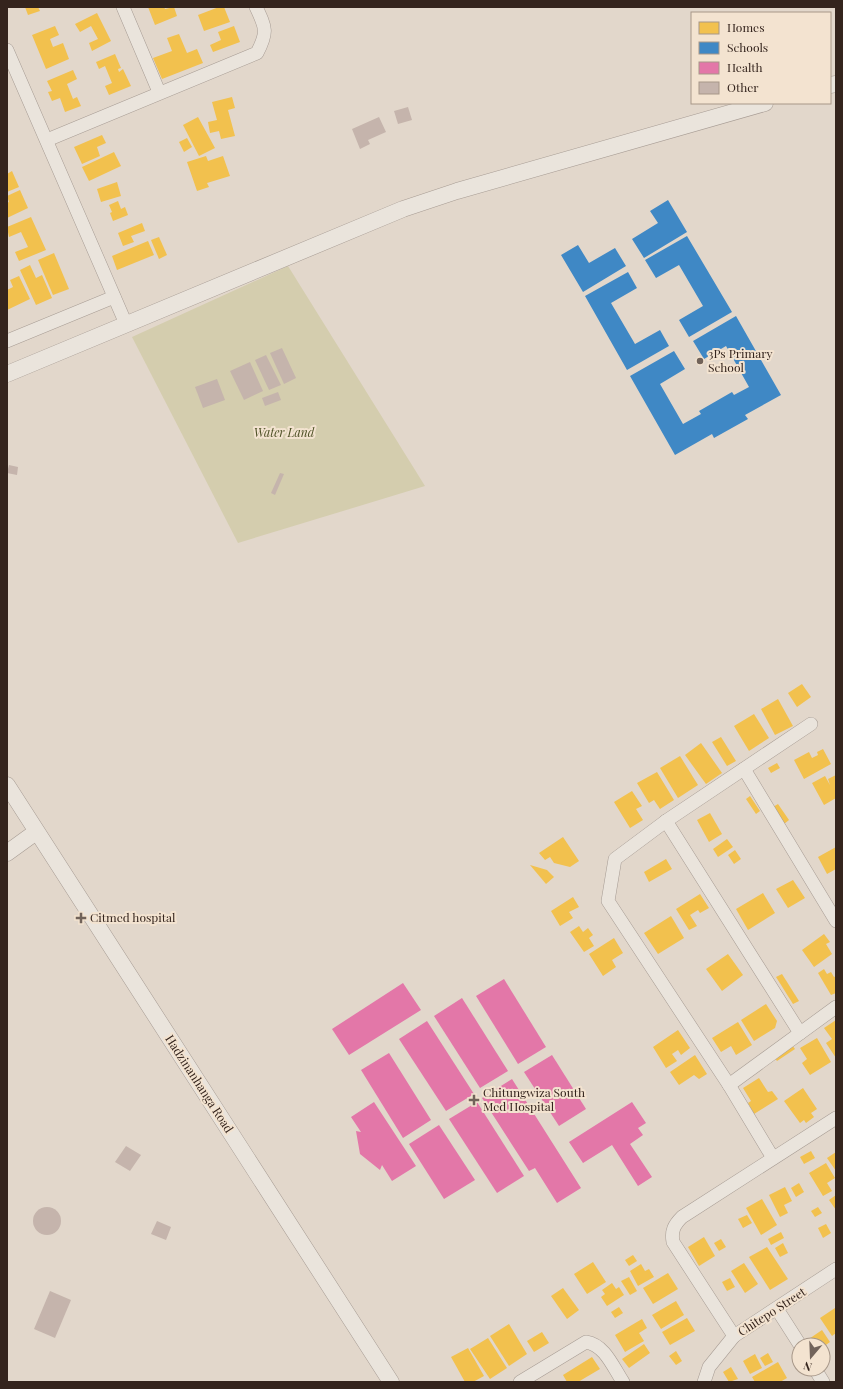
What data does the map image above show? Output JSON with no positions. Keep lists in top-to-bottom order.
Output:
{
  "streets": {
    "street": ["Hadzinanhanga Road", "Chitepo Street"]
  },
  "parks": ["Water Land"],
  "places": {
    "other": ["3Ps Primary School"],
    "health": ["Citmed hospital", "Chitungwiza South Med Hospital"]
  },
  "legend": [
    "Homes",
    "Schools",
    "Health",
    "Other"
  ],
  "north": "bottom"
}
